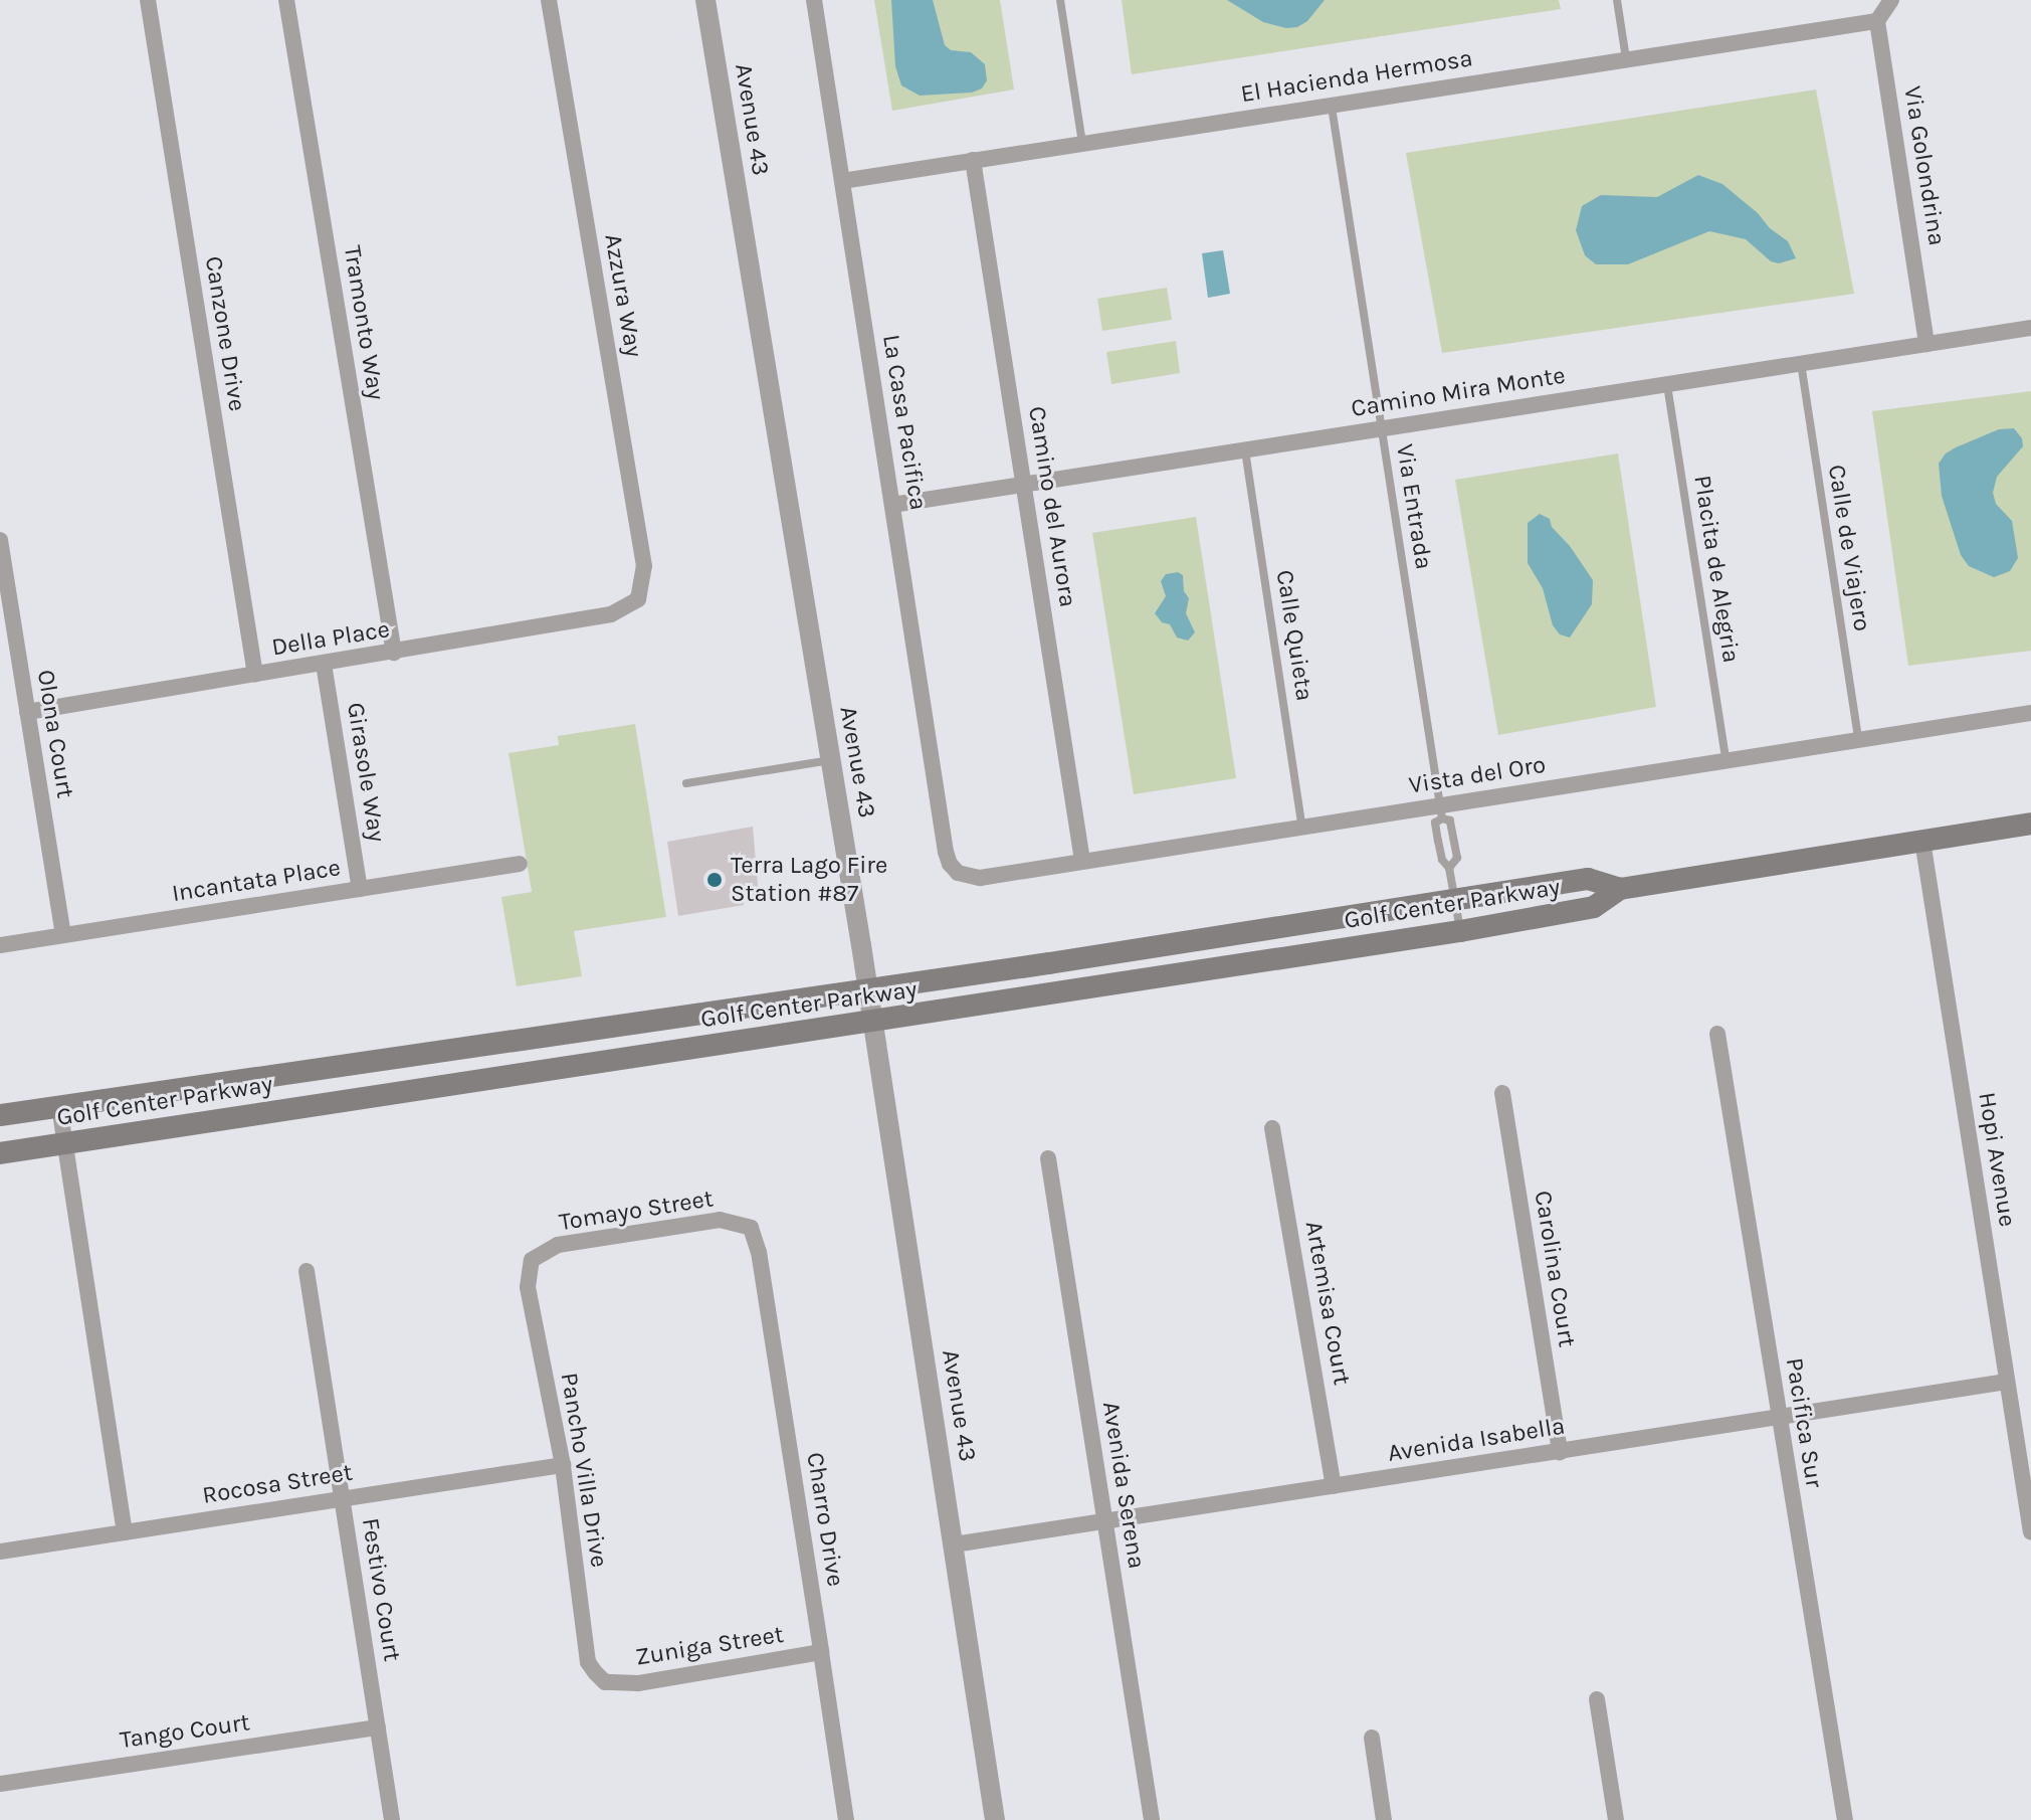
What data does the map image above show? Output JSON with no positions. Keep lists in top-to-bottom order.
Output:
{
  "streets": {
    "main road": ["Golf Center Parkway"],
    "street": [
      "El Hacienda Hermosa",
      "Avenue 43",
      "Via Golondrina",
      "Azzura Way",
      "Tramonto Way",
      "Canzone Drive",
      "Camino Mira Monte",
      "La Casa Pacifica",
      "Camino del Aurora",
      "Della Place",
      "Olona Court",
      "Girasole Way",
      "Vista del Oro",
      "Incantata Place",
      "Hopi Avenue",
      "Tomayo Street",
      "Carolina Court",
      "Artemisa Court",
      "Pacifica Sur",
      "Avenida Isabella",
      "Pancho Villa Drive",
      "Rocosa Street",
      "Avenida Serena",
      "Charro Drive",
      "Festivo Court",
      "Zuniga Street",
      "Tango Court"
    ],
    "lane": [
      "Via Entrada",
      "Calle de Viajero",
      "Placita de Alegria",
      "Calle Quieta"
    ]
  },
  "crossings": [
    ["El Hacienda Hermosa", "Via Golondrina"],
    ["El Hacienda Hermosa", "La Casa Pacifica"],
    ["El Hacienda Hermosa", "Camino del Aurora"],
    ["El Hacienda Hermosa", "Via Entrada"],
    ["Avenue 43", "Golf Center Parkway"],
    ["Avenue 43", "Avenida Isabella"],
    ["Via Golondrina", "Camino Mira Monte"],
    ["Azzura Way", "Della Place"],
    ["Tramonto Way", "Della Place"],
    ["Canzone Drive", "Della Place"],
    ["Camino Mira Monte", "La Casa Pacifica"],
    ["Camino Mira Monte", "Camino del Aurora"],
    ["Camino Mira Monte", "Via Entrada"],
    ["Camino Mira Monte", "Calle de Viajero"],
    ["Camino Mira Monte", "Placita de Alegria"],
    ["Camino Mira Monte", "Calle Quieta"],
    ["La Casa Pacifica", "Vista del Oro"],
    ["Camino del Aurora", "Vista del Oro"],
    ["Via Entrada", "Vista del Oro"],
    ["Via Entrada", "Golf Center Parkway"],
    ["Calle de Viajero", "Vista del Oro"],
    ["Placita de Alegria", "Vista del Oro"],
    ["Calle Quieta", "Vista del Oro"],
    ["Della Place", "Olona Court"],
    ["Della Place", "Girasole Way"],
    ["Olona Court", "Incantata Place"],
    ["Girasole Way", "Incantata Place"],
    ["Golf Center Parkway", "Hopi Avenue"],
    ["Hopi Avenue", "Avenida Isabella"],
    ["Tomayo Street", "Pancho Villa Drive"],
    ["Tomayo Street", "Charro Drive"],
    ["Carolina Court", "Avenida Isabella"],
    ["Artemisa Court", "Avenida Isabella"],
    ["Pacifica Sur", "Avenida Isabella"],
    ["Avenida Isabella", "Avenida Serena"],
    ["Pancho Villa Drive", "Rocosa Street"],
    ["Pancho Villa Drive", "Zuniga Street"],
    ["Rocosa Street", "Festivo Court"],
    ["Charro Drive", "Zuniga Street"],
    ["Festivo Court", "Tango Court"]
  ],
  "places": ["Terra Lago Fire Station #87"]
}
